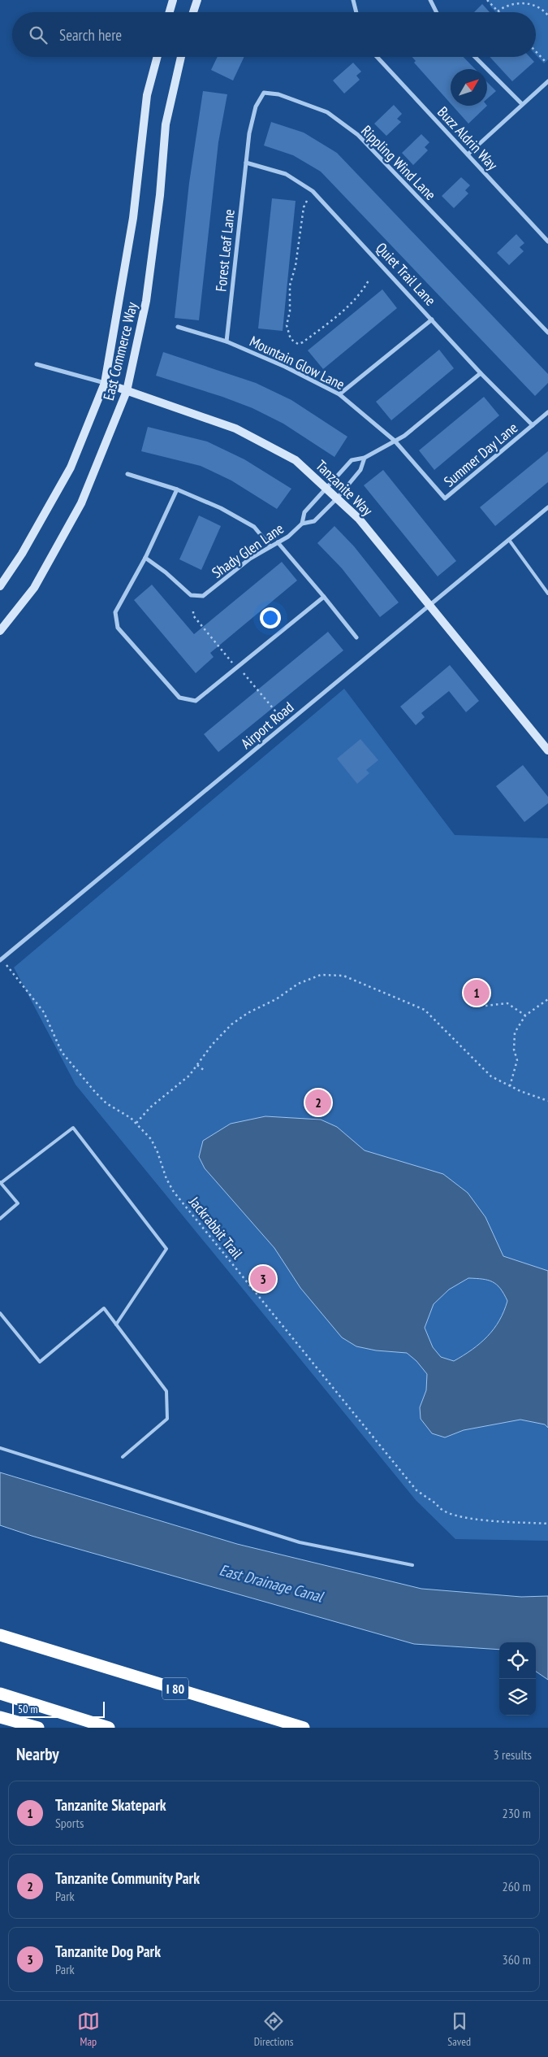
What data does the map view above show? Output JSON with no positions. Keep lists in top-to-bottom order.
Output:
{
  "streets": {
    "highway": ["I 80"],
    "main road": ["East Commerce Way", "Tanzanite Way"],
    "street": [
      "Buzz Aldrin Way",
      "Rippling Wind Lane",
      "Forest Leaf Lane",
      "Quiet Trail Lane",
      "Mountain Glow Lane",
      "Summer Day Lane",
      "Shady Glen Lane",
      "Airport Road"
    ],
    "path": ["Jackrabbit Trail"]
  },
  "crossings": [
    ["Rippling Wind Lane", "Forest Leaf Lane"],
    ["Rippling Wind Lane", "Quiet Trail Lane"],
    ["Forest Leaf Lane", "Quiet Trail Lane"],
    ["Forest Leaf Lane", "Mountain Glow Lane"],
    ["Quiet Trail Lane", "Summer Day Lane"],
    ["Quiet Trail Lane", "Shady Glen Lane"],
    ["East Commerce Way", "Tanzanite Way"],
    ["Mountain Glow Lane", "Summer Day Lane"],
    ["Mountain Glow Lane", "Shady Glen Lane"],
    ["Summer Day Lane", "Shady Glen Lane"],
    ["Tanzanite Way", "Shady Glen Lane"],
    ["Tanzanite Way", "Airport Road"],
    ["Airport Road", "Jackrabbit Trail"]
  ],
  "water": ["East Drainage Canal"],
  "scale_bar": "50 m",
  "north": "top right",
  "page": {
    "search": "Search here",
    "pins": ["1", "2", "3"],
    "scale": "50 m",
    "heading": ["Nearby", "3 results"],
    "list": [
      {
        "mark": "1",
        "name": "Tanzanite Skatepark",
        "note": "Sports",
        "value": "230 m"
      },
      {
        "mark": "2",
        "name": "Tanzanite Community Park",
        "note": "Park",
        "value": "260 m"
      },
      {
        "mark": "3",
        "name": "Tanzanite Dog Park",
        "note": "Park",
        "value": "360 m"
      }
    ],
    "nav": ["Map", "Directions", "Saved"]
  }
}
